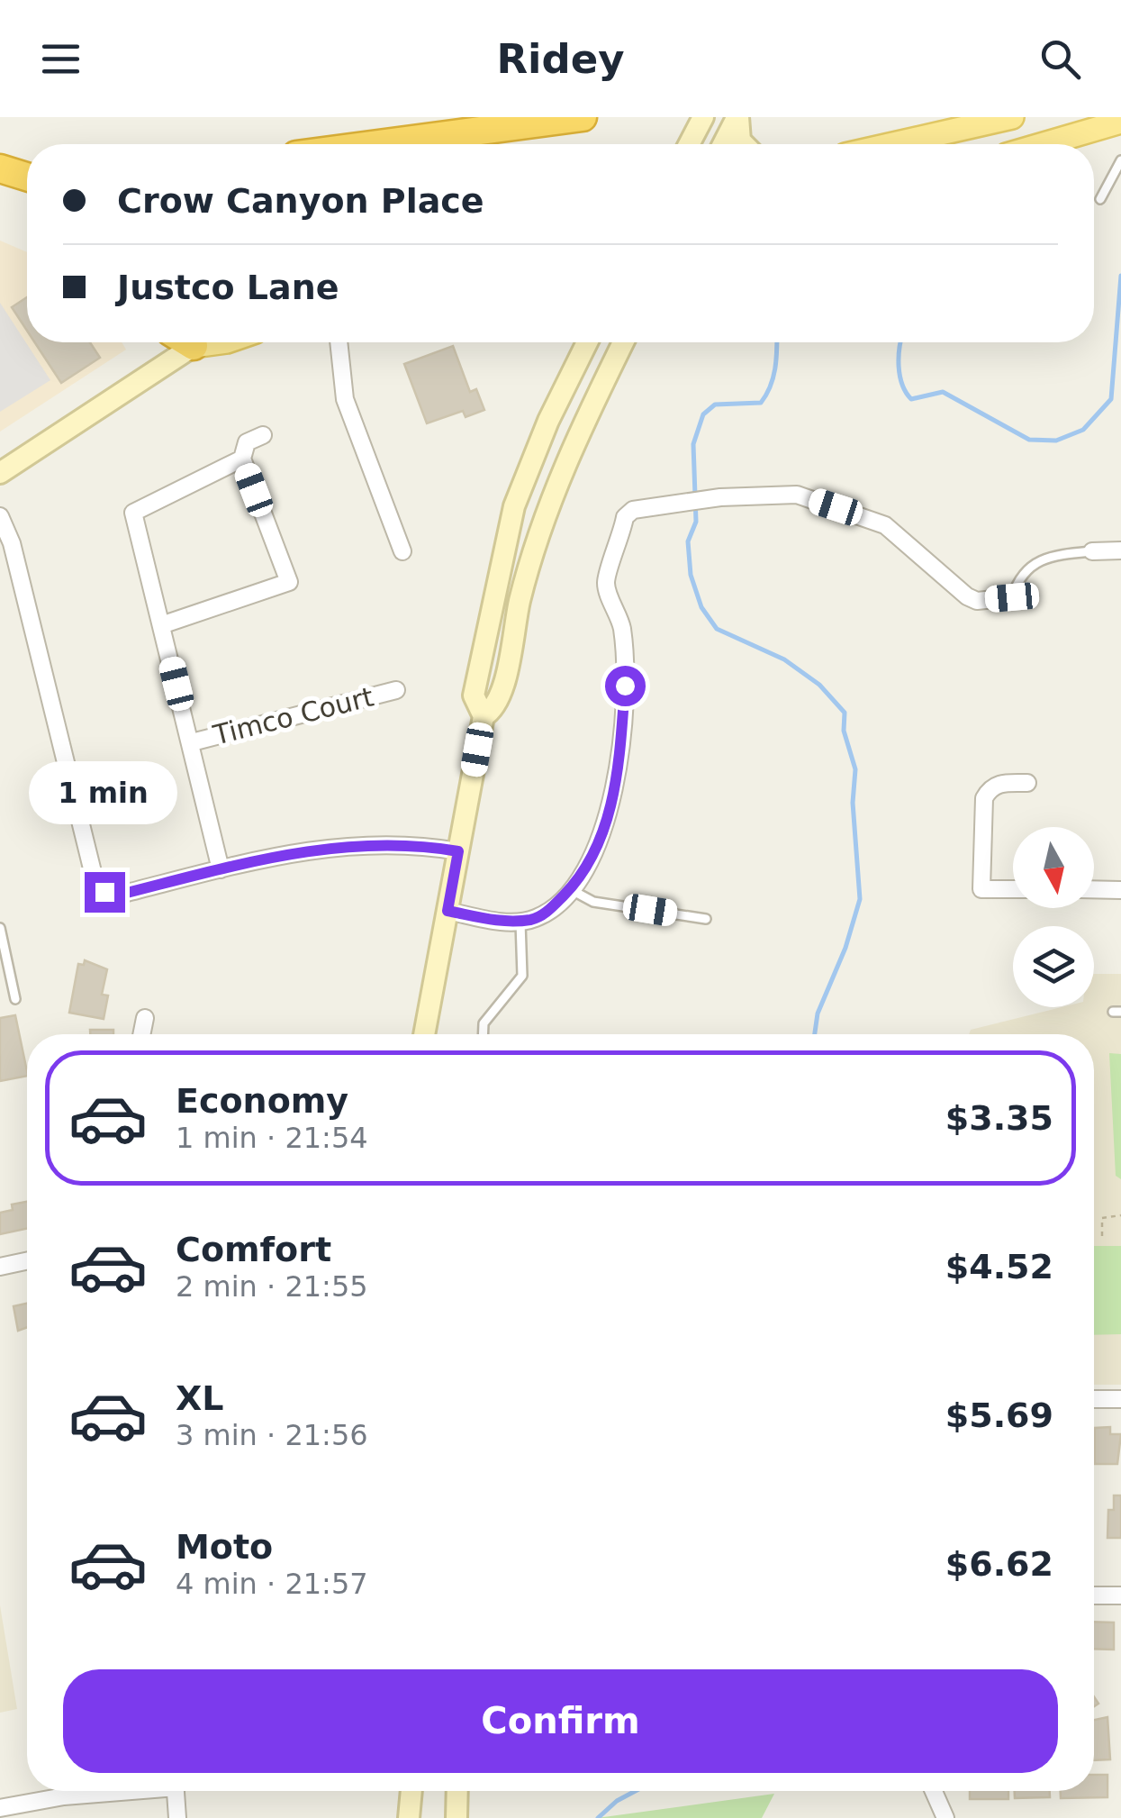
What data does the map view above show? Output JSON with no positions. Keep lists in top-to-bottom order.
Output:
{
  "streets": {
    "street": ["Timco Court"]
  },
  "north": "bottom",
  "page": {
    "header": "Ridey",
    "banner": ["Crow Canyon Place", "Justco Lane"],
    "bubble": "1 min",
    "list": [
      {
        "name": "Economy",
        "note": "1 min · 21:54",
        "value": "$3.35"
      },
      {
        "name": "Comfort",
        "note": "2 min · 21:55",
        "value": "$4.52"
      },
      {
        "name": "XL",
        "note": "3 min · 21:56",
        "value": "$5.69"
      },
      {
        "name": "Moto",
        "note": "4 min · 21:57",
        "value": "$6.62"
      }
    ],
    "buttons": "Confirm"
  }
}
